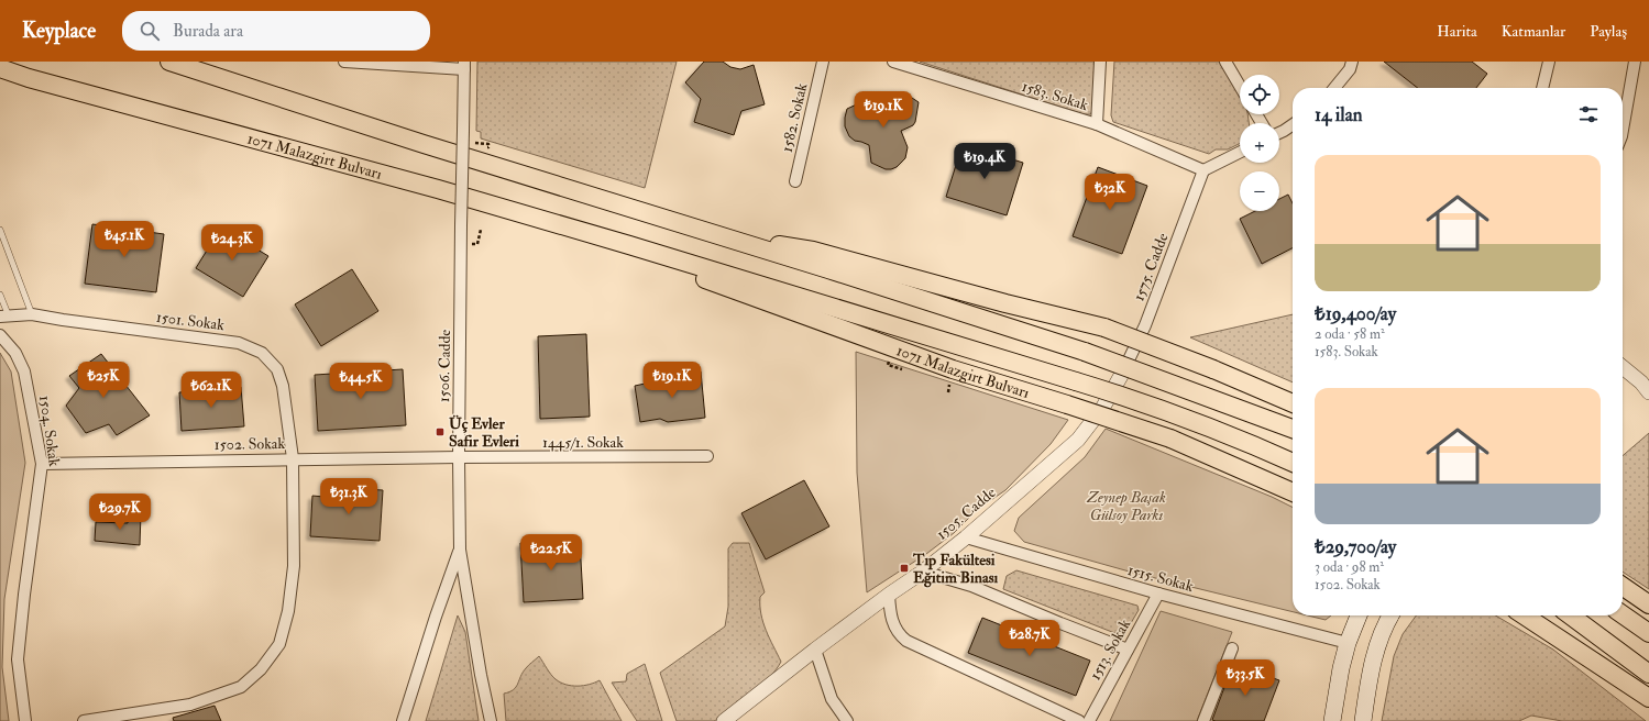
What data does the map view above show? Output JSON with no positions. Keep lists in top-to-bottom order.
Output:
{
  "streets": {
    "main road": ["1071 Malazgirt Bulvarı"],
    "street": [
      "1583. Sokak",
      "1582. Sokak",
      "1575. Cadde",
      "1501. Sokak",
      "1506. Cadde",
      "1504. Sokak",
      "1445/1. Sokak",
      "1502. Sokak",
      "1505. Cadde",
      "1515. Sokak",
      "1513. Sokak"
    ]
  },
  "crossings": [
    ["1583. Sokak", "1575. Cadde"],
    ["1575. Cadde", "1505. Cadde"],
    ["1501. Sokak", "1502. Sokak"],
    ["1506. Cadde", "1445/1. Sokak"],
    ["1506. Cadde", "1502. Sokak"],
    ["1504. Sokak", "1502. Sokak"],
    ["1445/1. Sokak", "1502. Sokak"],
    ["1505. Cadde", "1515. Sokak"],
    ["1515. Sokak", "1513. Sokak"]
  ],
  "parks": ["Zeynep Başak Gülsoy Parkı"],
  "places": {
    "transit": ["Üç Evler Safir Evleri", "Tıp Fakültesi Eğitim Binası"]
  },
  "page": {
    "header": "Keyplace",
    "search": "Burada ara",
    "nav": ["Harita", "Katmanlar", "Paylaş"],
    "map_buttons": ["+", "−"],
    "heading": "14 ilan",
    "price": [
      "₺19.1K",
      "₺19.4K",
      "₺32K",
      "₺45.1K",
      "₺24.3K",
      "₺25K",
      "₺19.1K",
      "₺44.5K",
      "₺62.1K",
      "₺31.3K",
      "₺29.7K",
      "₺22.5K",
      "₺28.7K",
      "₺33.5K"
    ],
    "list": [
      {
        "name": "₺19,400/ay",
        "note": "2 oda · 58 m² · 1583. Sokak"
      },
      {
        "name": "₺29,700/ay",
        "note": "3 oda · 98 m² · 1502. Sokak"
      }
    ]
  }
}
